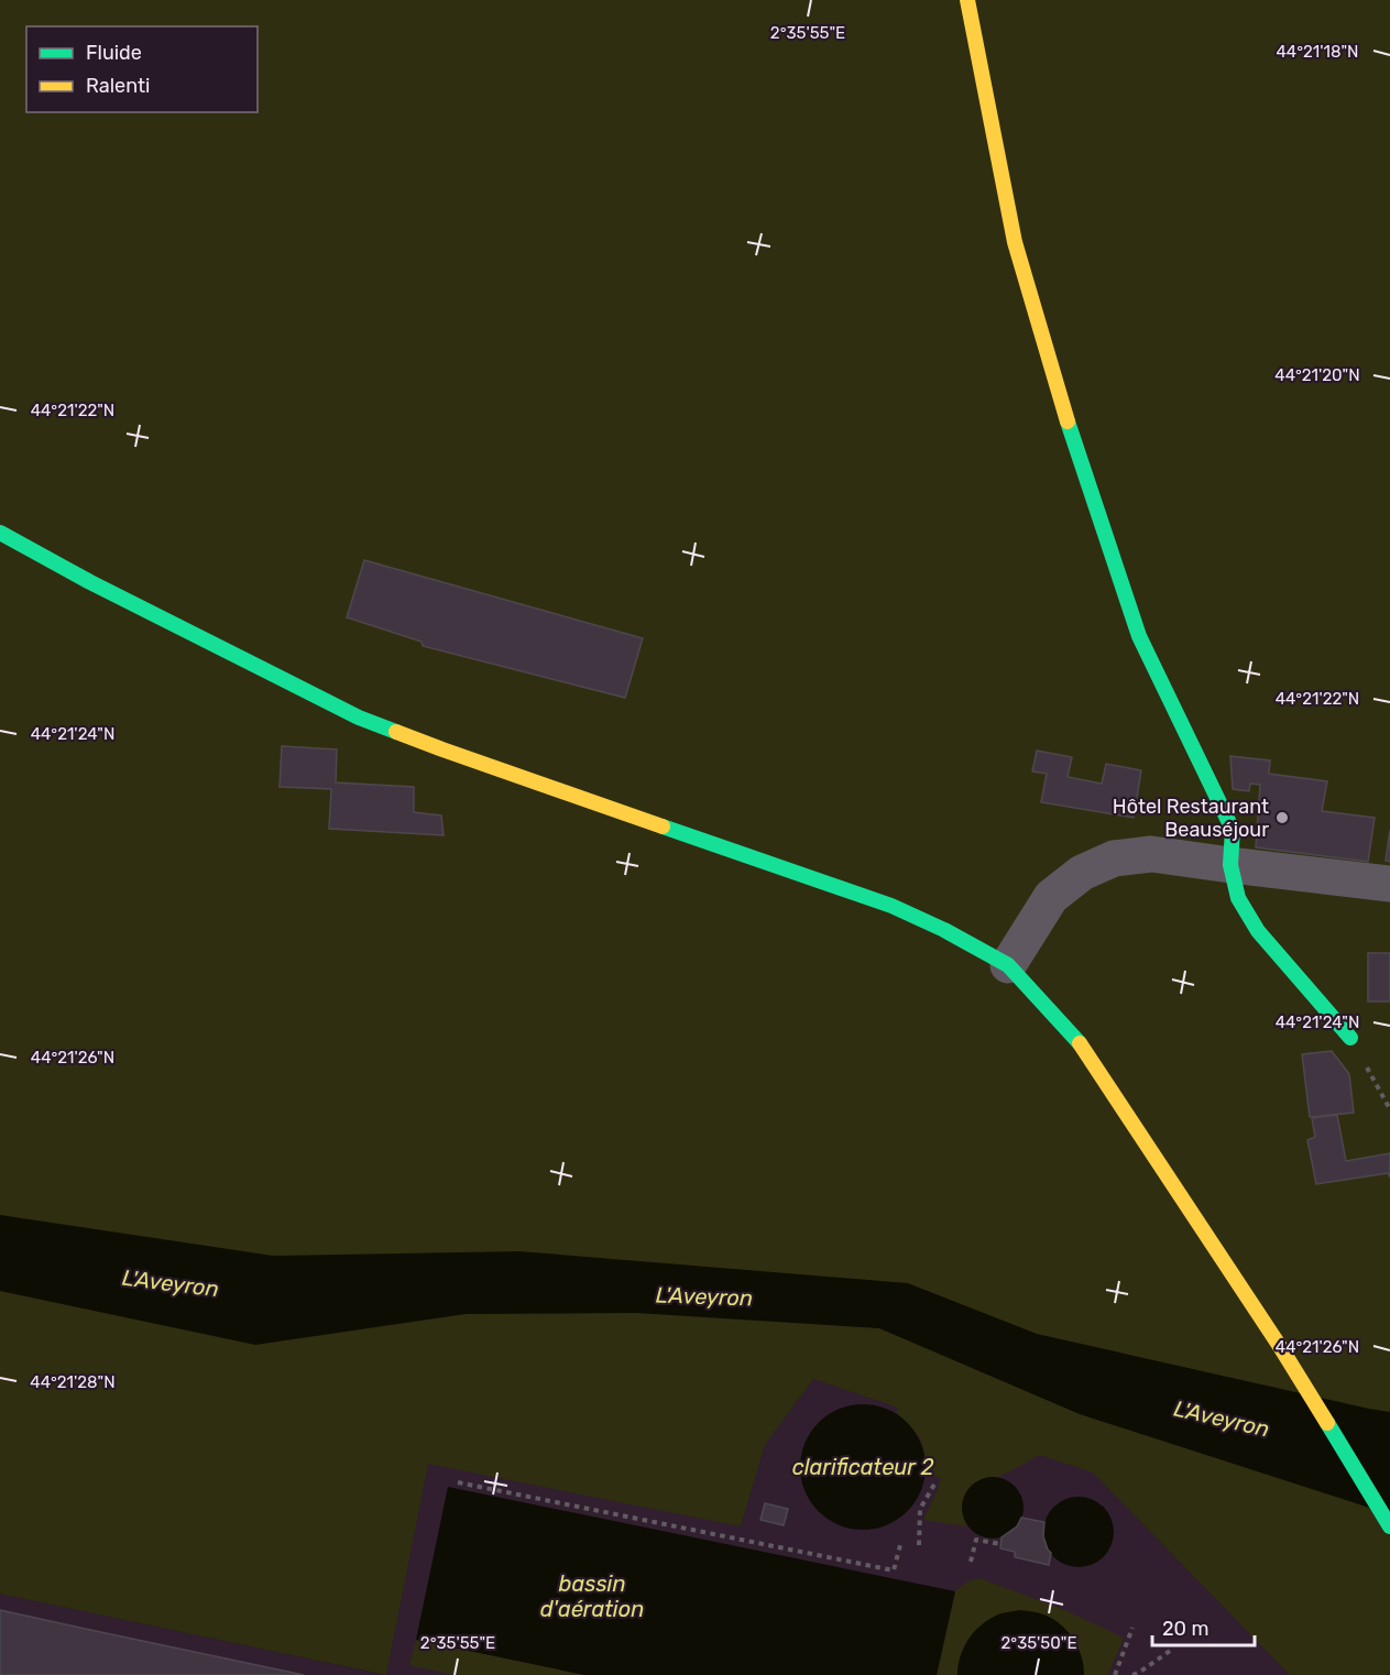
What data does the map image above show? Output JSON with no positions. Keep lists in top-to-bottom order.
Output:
{
  "water": ["L'Aveyron", "clarificateur 2", "bassin d'aération"],
  "places": ["Hôtel Restaurant Beauséjour"],
  "legend": ["Fluide", "Ralenti"],
  "scale_bar": "20 m",
  "coordinates": [
    "2°35'55\"E",
    "44°21'18\"N",
    "44°21'20\"N",
    "44°21'22\"N",
    "44°21'24\"N",
    "44°21'26\"N",
    "44°21'28\"N",
    "2°35'50\"E"
  ]
}
